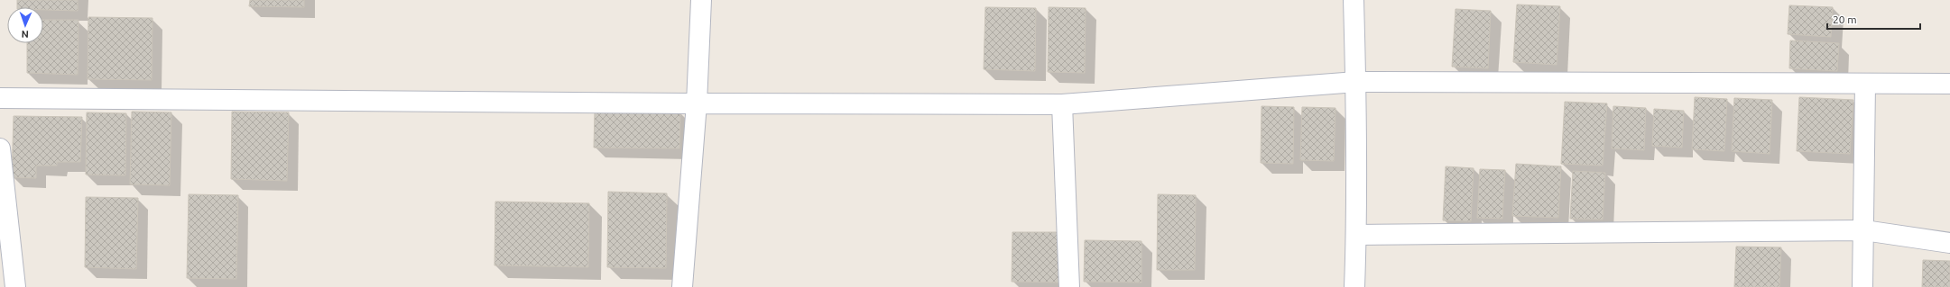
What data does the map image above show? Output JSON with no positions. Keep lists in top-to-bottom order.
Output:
{
  "scale_bar": "20 m",
  "north": "bottom"
}
